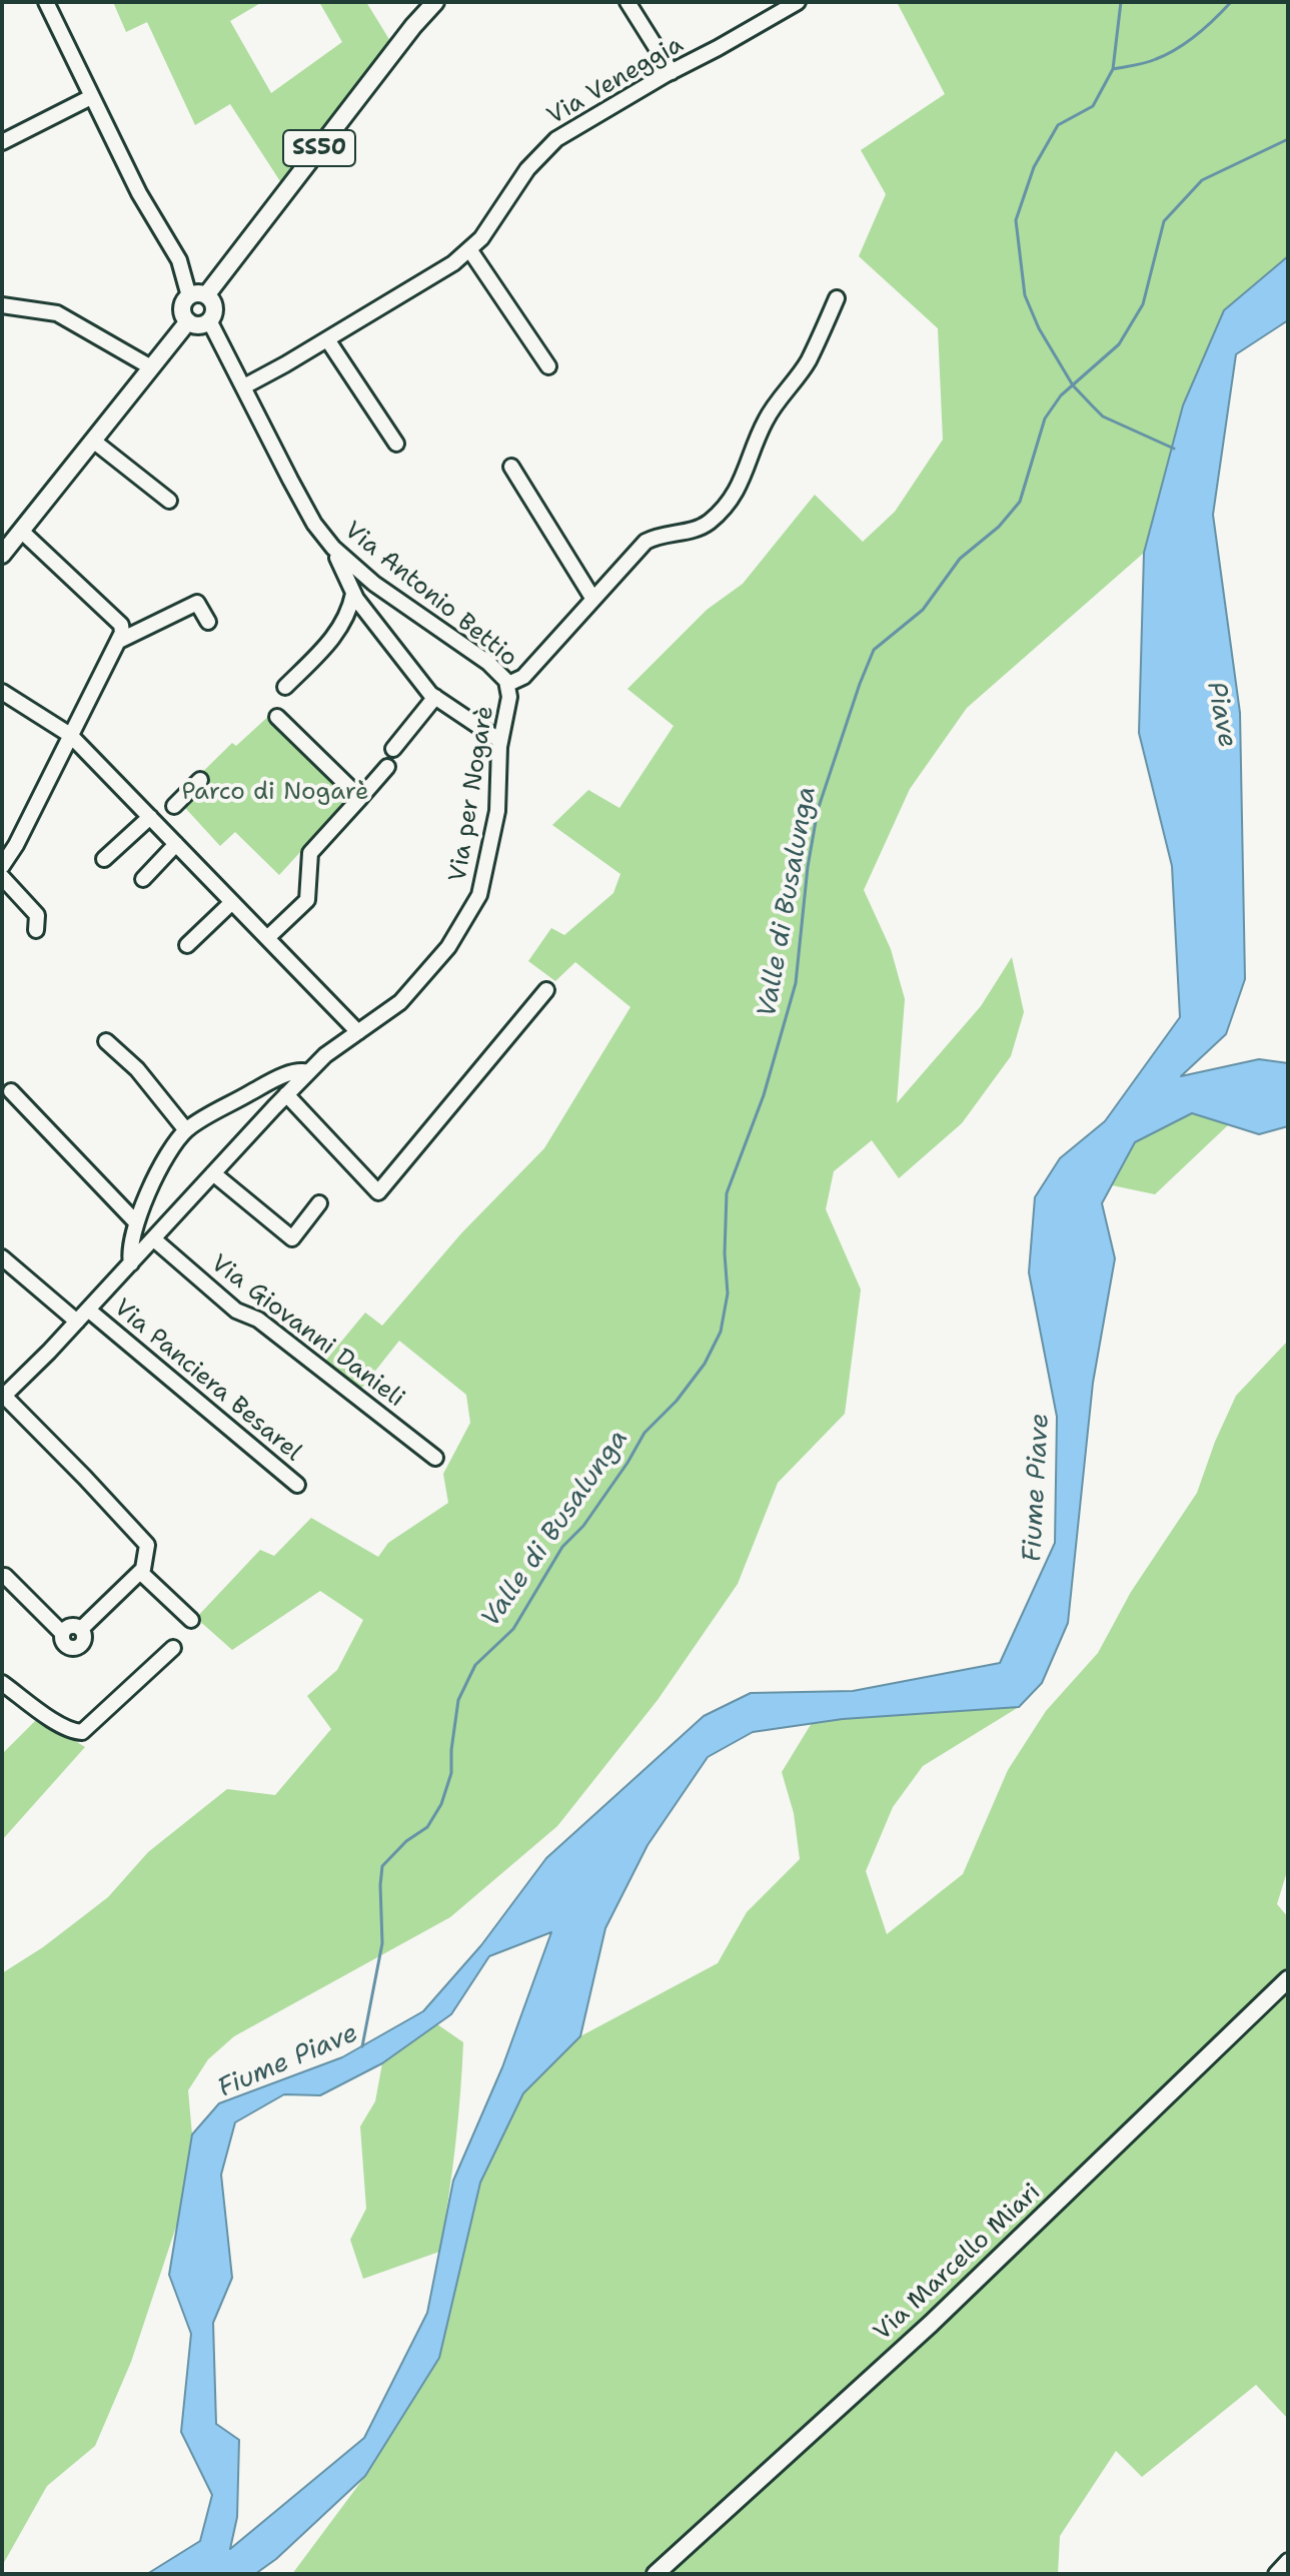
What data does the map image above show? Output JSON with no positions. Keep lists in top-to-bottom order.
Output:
{
  "streets": {
    "main road": ["SS50", "Via Marcello Miari"],
    "street": [
      "Via Veneggia",
      "Via Antonio Bettio",
      "Via per Nogarè",
      "Via Giovanni Danieli",
      "Via Panciera Besarel"
    ]
  },
  "crossings": [
    ["Via Veneggia", "Via Antonio Bettio"],
    ["SS50", "Via Antonio Bettio"],
    ["Via Antonio Bettio", "Via per Nogarè"],
    ["Via per Nogarè", "Via Giovanni Danieli"],
    ["Via per Nogarè", "Via Panciera Besarel"]
  ],
  "water": ["Piave", "Valle di Busalunga", "Fiume Piave"],
  "parks": ["Parco di Nogarè"]
}
